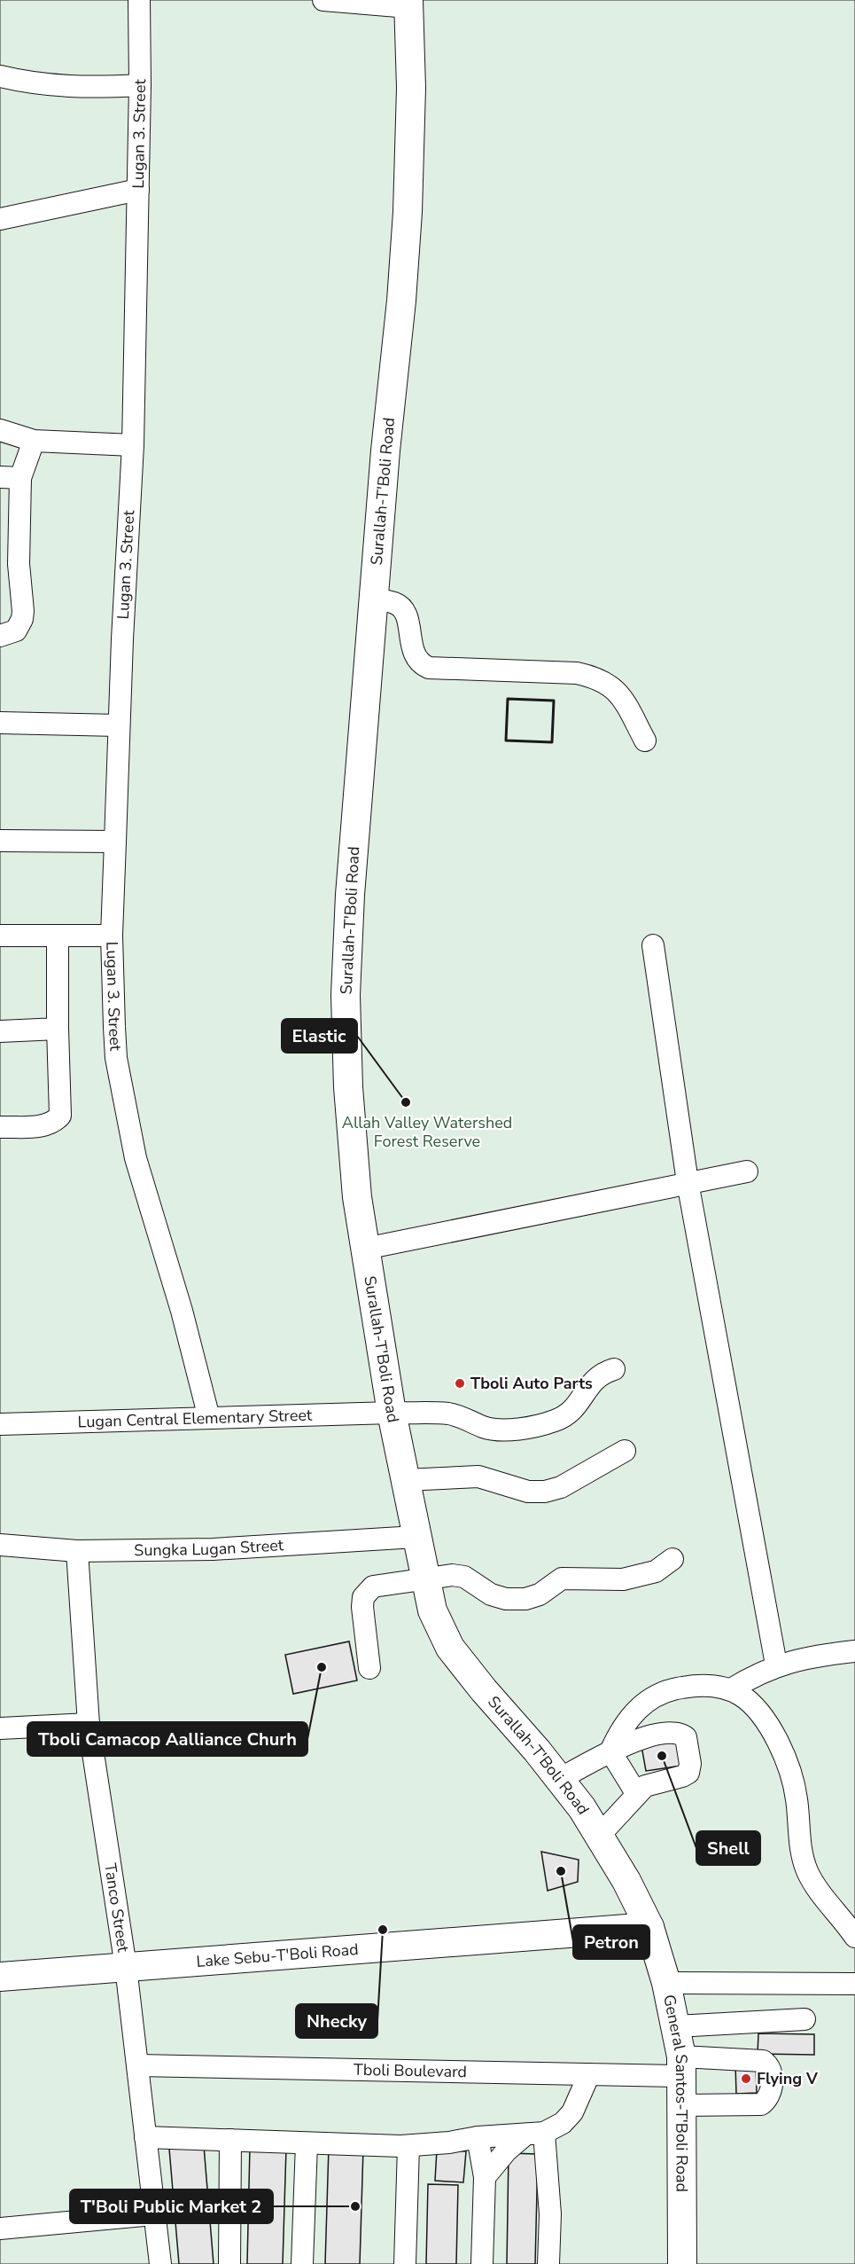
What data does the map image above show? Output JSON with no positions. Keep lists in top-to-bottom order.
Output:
{
  "streets": {
    "main road": ["Surallah-T'Boli Road", "Lake Sebu-T'Boli Road", "General Santos-T'Boli Road"],
    "street": [
      "Lugan 3. Street",
      "Lugan Central Elementary Street",
      "Sungka Lugan Street",
      "Tanco Street",
      "Tboli Boulevard"
    ]
  },
  "crossings": [
    ["Lugan 3. Street", "Lugan Central Elementary Street"],
    ["Surallah-T'Boli Road", "Lugan Central Elementary Street"],
    ["Surallah-T'Boli Road", "Sungka Lugan Street"],
    ["Surallah-T'Boli Road", "Lake Sebu-T'Boli Road"],
    ["Surallah-T'Boli Road", "General Santos-T'Boli Road"],
    ["Sungka Lugan Street", "Tanco Street"],
    ["Tanco Street", "Lake Sebu-T'Boli Road"],
    ["Tanco Street", "Tboli Boulevard"],
    ["Lake Sebu-T'Boli Road", "General Santos-T'Boli Road"],
    ["Tboli Boulevard", "General Santos-T'Boli Road"]
  ],
  "parks": ["Allah Valley Watershed Forest Reserve"],
  "places": [
    "Elastic",
    "Tboli Auto Parts",
    "Tboli Camacop Aalliance Churh",
    "Shell",
    "Petron",
    "Nhecky",
    "Flying V",
    "T'Boli Public Market 2"
  ]
}
